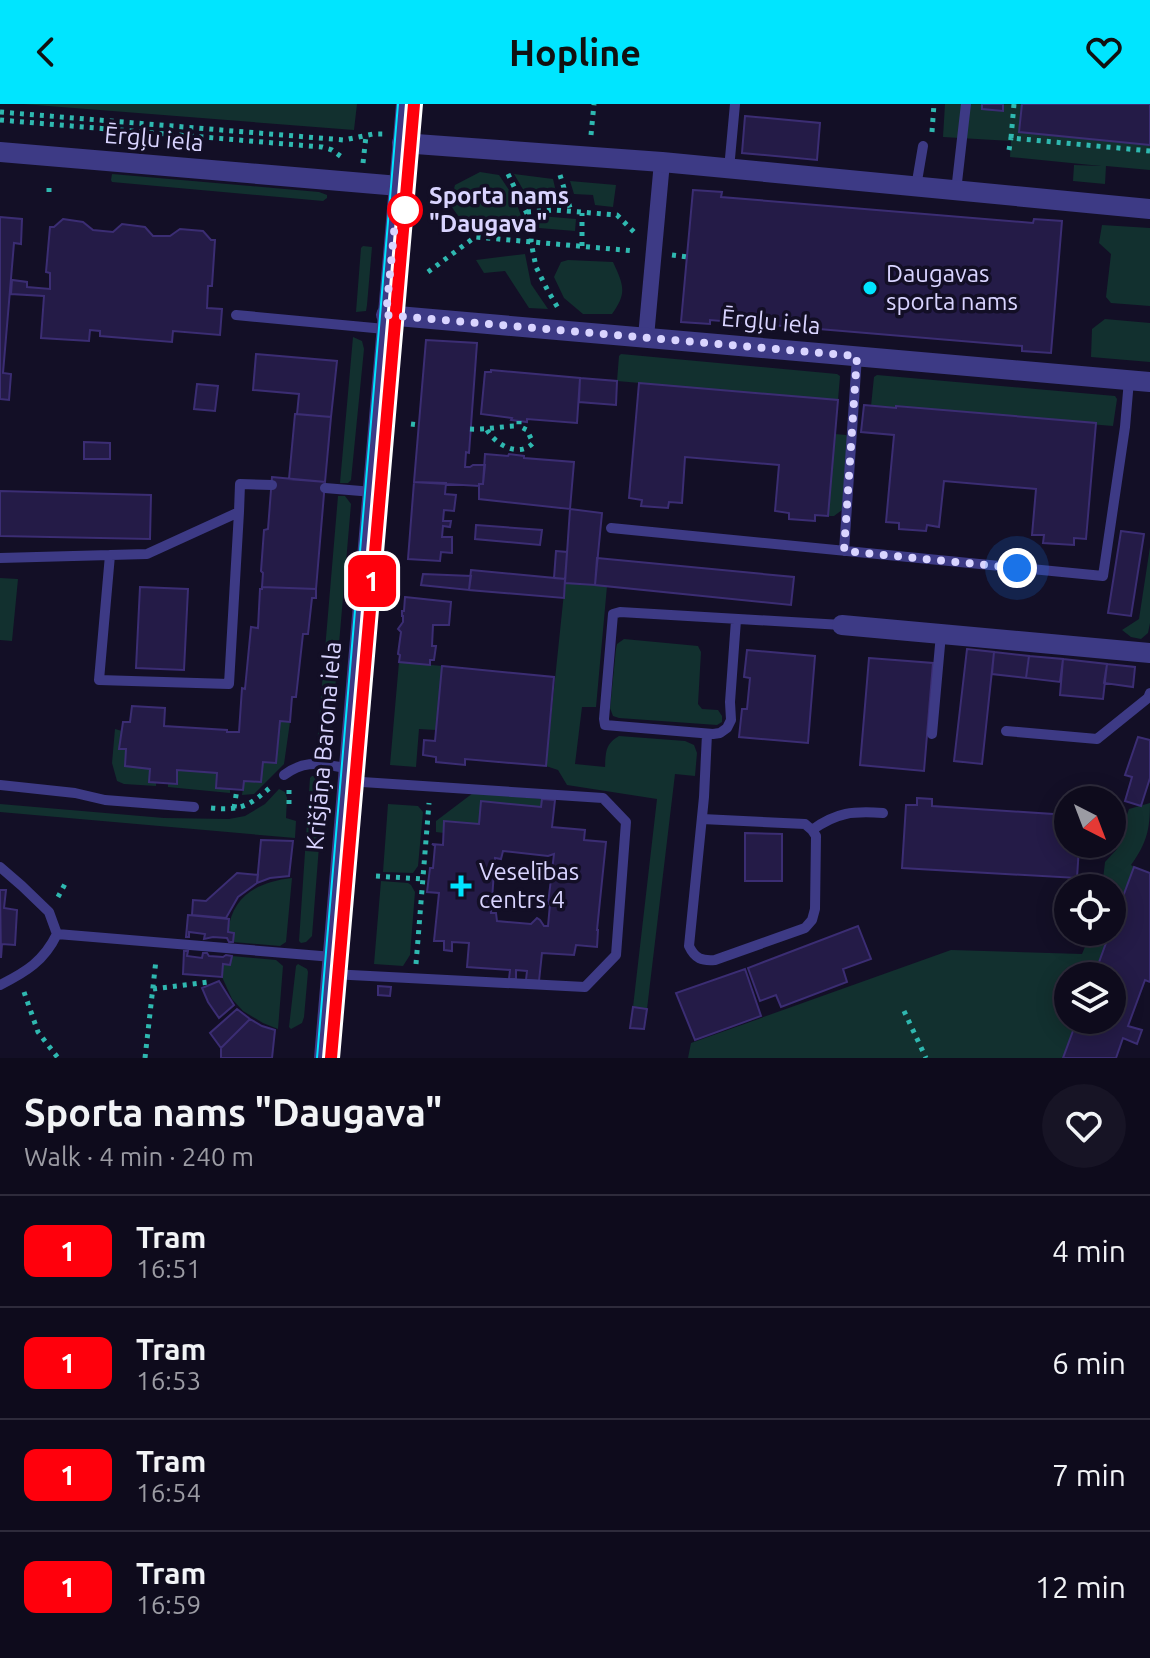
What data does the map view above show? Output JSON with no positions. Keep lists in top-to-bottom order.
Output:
{
  "streets": {
    "street": ["Ērgļu iela", "Krišjāņa Barona iela"]
  },
  "crossings": [
    ["Ērgļu iela", "Krišjāņa Barona iela"]
  ],
  "places": {
    "other": ["Sporta nams \"Daugava\"", "Daugavas sporta nams"],
    "health": ["Veselības centrs 4"]
  },
  "lines": ["tram line 1"],
  "north": "bottom right",
  "page": {
    "header": "Hopline",
    "on_map": "1",
    "heading": ["Sporta nams \"Daugava\"", "Walk · 4 min · 240 m"],
    "list": [
      {
        "mark": "1",
        "name": "Tram",
        "note": "16:51",
        "value": "4 min"
      },
      {
        "mark": "1",
        "name": "Tram",
        "note": "16:53",
        "value": "6 min"
      },
      {
        "mark": "1",
        "name": "Tram",
        "note": "16:54",
        "value": "7 min"
      },
      {
        "mark": "1",
        "name": "Tram",
        "note": "16:59",
        "value": "12 min"
      }
    ]
  }
}
